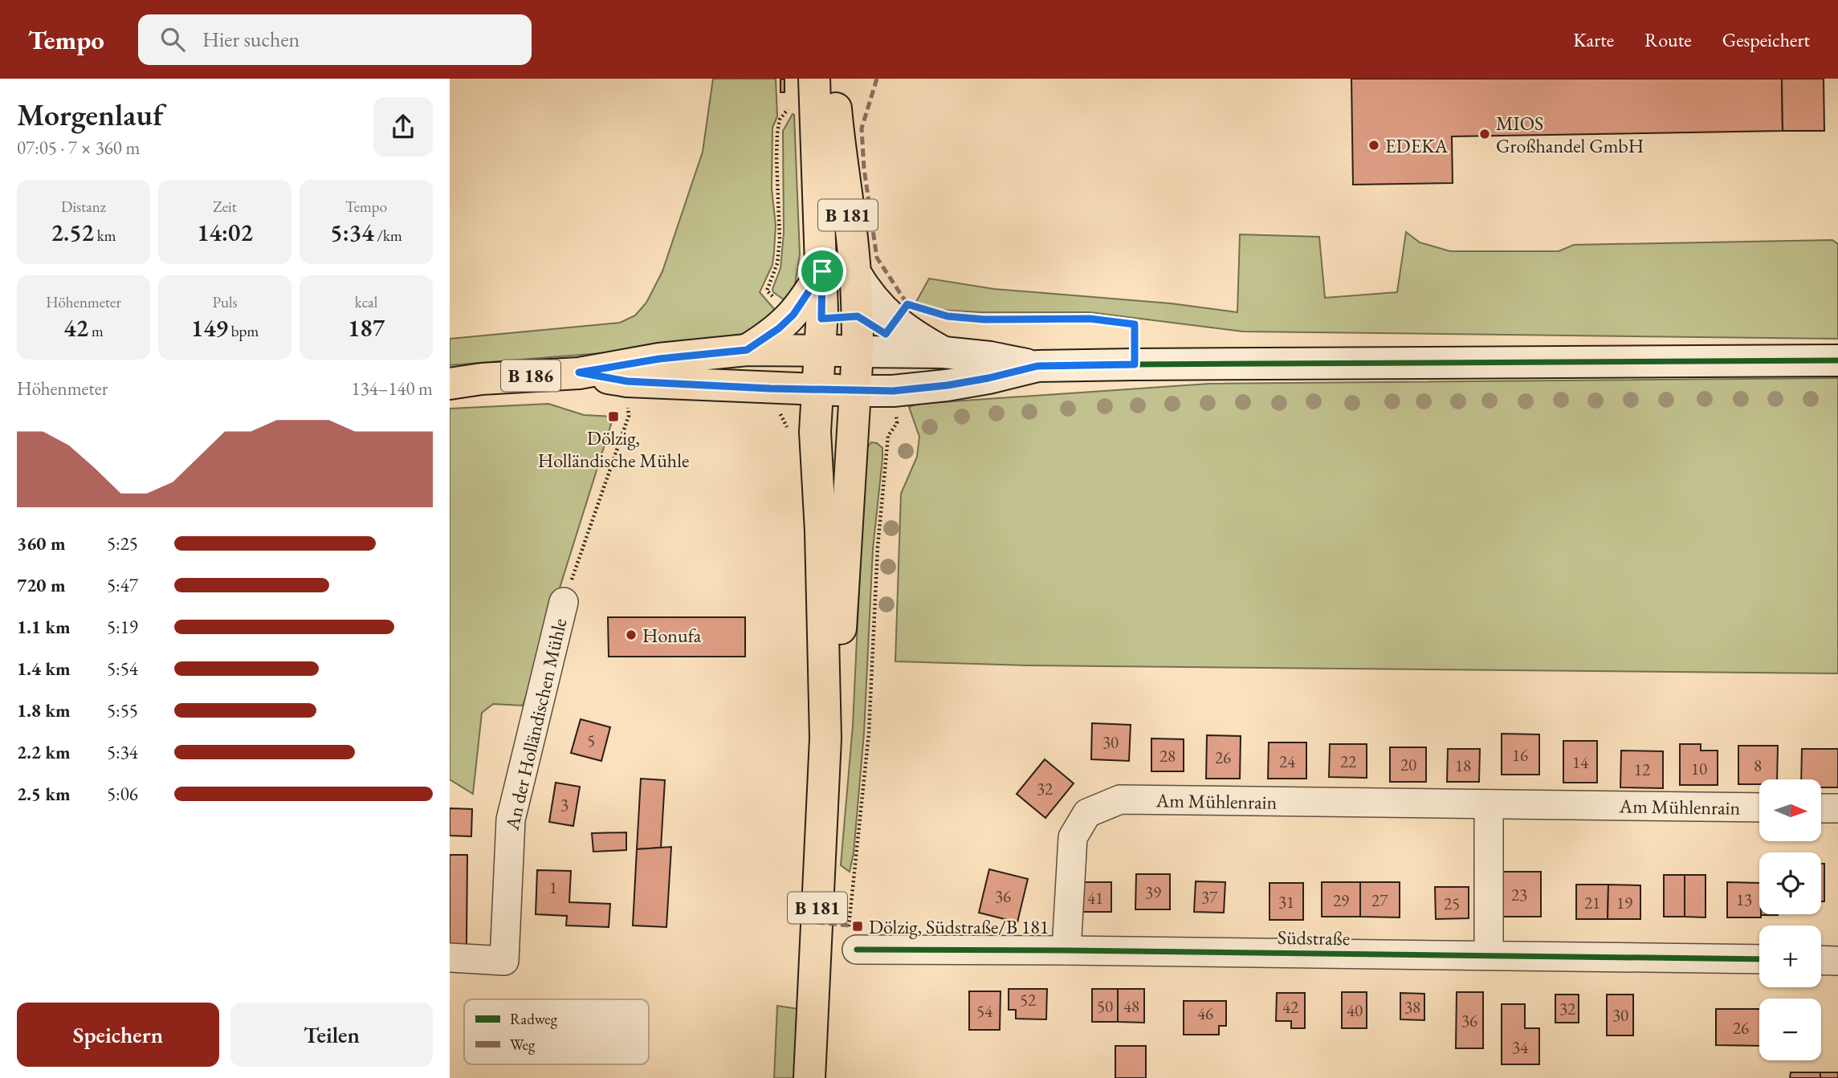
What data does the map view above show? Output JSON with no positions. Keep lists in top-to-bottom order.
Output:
{
  "streets": {
    "main road": ["B 181", "B 186"],
    "street": ["An der Holländischen Mühle", "Am Mühlenrain", "Südstraße"]
  },
  "crossings": [
    ["B 181", "B 186"],
    ["Am Mühlenrain", "Südstraße"]
  ],
  "places": {
    "other": ["MIOS Großhandel GmbH", "EDEKA", "Honufa"],
    "transit": ["Dölzig, Holländische Mühle", "Dölzig, Südstraße/B 181"]
  },
  "house_numbers": [
    "5",
    "30",
    "16",
    "28",
    "26",
    "24",
    "22",
    "14",
    "20",
    "18",
    "8",
    "10",
    "12",
    "32",
    "3",
    "1",
    "39",
    "23",
    "36",
    "37",
    "41",
    "13",
    "29",
    "27",
    "31",
    "21",
    "19",
    "25",
    "52",
    "50",
    "48",
    "42",
    "38",
    "32",
    "40",
    "54",
    "46",
    "30",
    "36",
    "26",
    "34"
  ],
  "legend": ["Radweg", "Weg"],
  "north": "right",
  "page": {
    "header": "Tempo",
    "search": "Hier suchen",
    "nav": ["Karte", "Route", "Gespeichert"],
    "heading": ["Morgenlauf", "07:05 · 7 × 360 m"],
    "stats": [
      ["Distanz", "2.52 km"],
      ["Zeit", "14:02"],
      ["Tempo", "5:34 /km"],
      ["Höhenmeter", "42 m"],
      ["Puls", "149 bpm"],
      ["kcal", "187"]
    ],
    "chart": ["Höhenmeter", "134–140 m"],
    "list": [
      {
        "name": "360 m",
        "note": "5:25"
      },
      {
        "name": "720 m",
        "note": "5:47"
      },
      {
        "name": "1.1 km",
        "note": "5:19"
      },
      {
        "name": "1.4 km",
        "note": "5:54"
      },
      {
        "name": "1.8 km",
        "note": "5:55"
      },
      {
        "name": "2.2 km",
        "note": "5:34"
      },
      {
        "name": "2.5 km",
        "note": "5:06"
      }
    ],
    "map_buttons": ["+", "−"],
    "buttons": ["Speichern", "Teilen"]
  }
}
